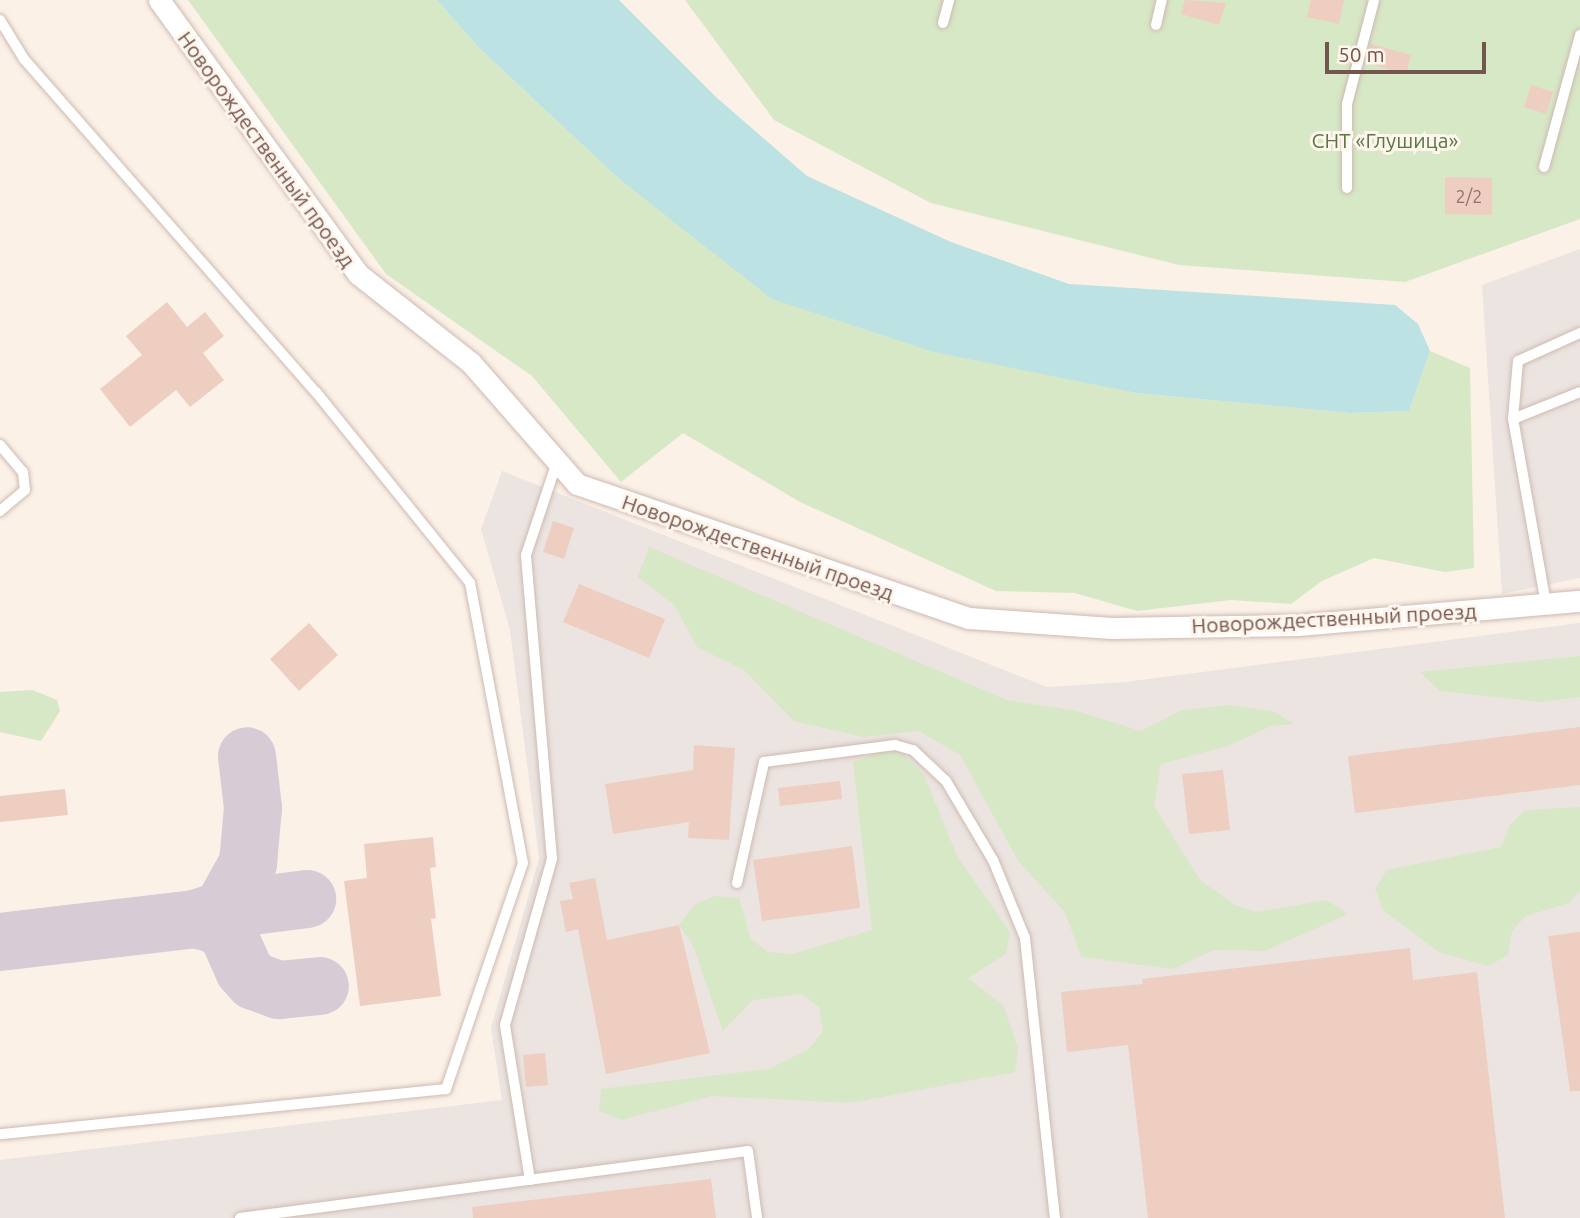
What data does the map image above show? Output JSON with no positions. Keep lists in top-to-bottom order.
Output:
{
  "streets": {
    "street": ["Новорождественный проезд"]
  },
  "parks": ["СНТ «Глушица»"],
  "house_numbers": ["2/2"],
  "scale_bar": "50 m"
}
